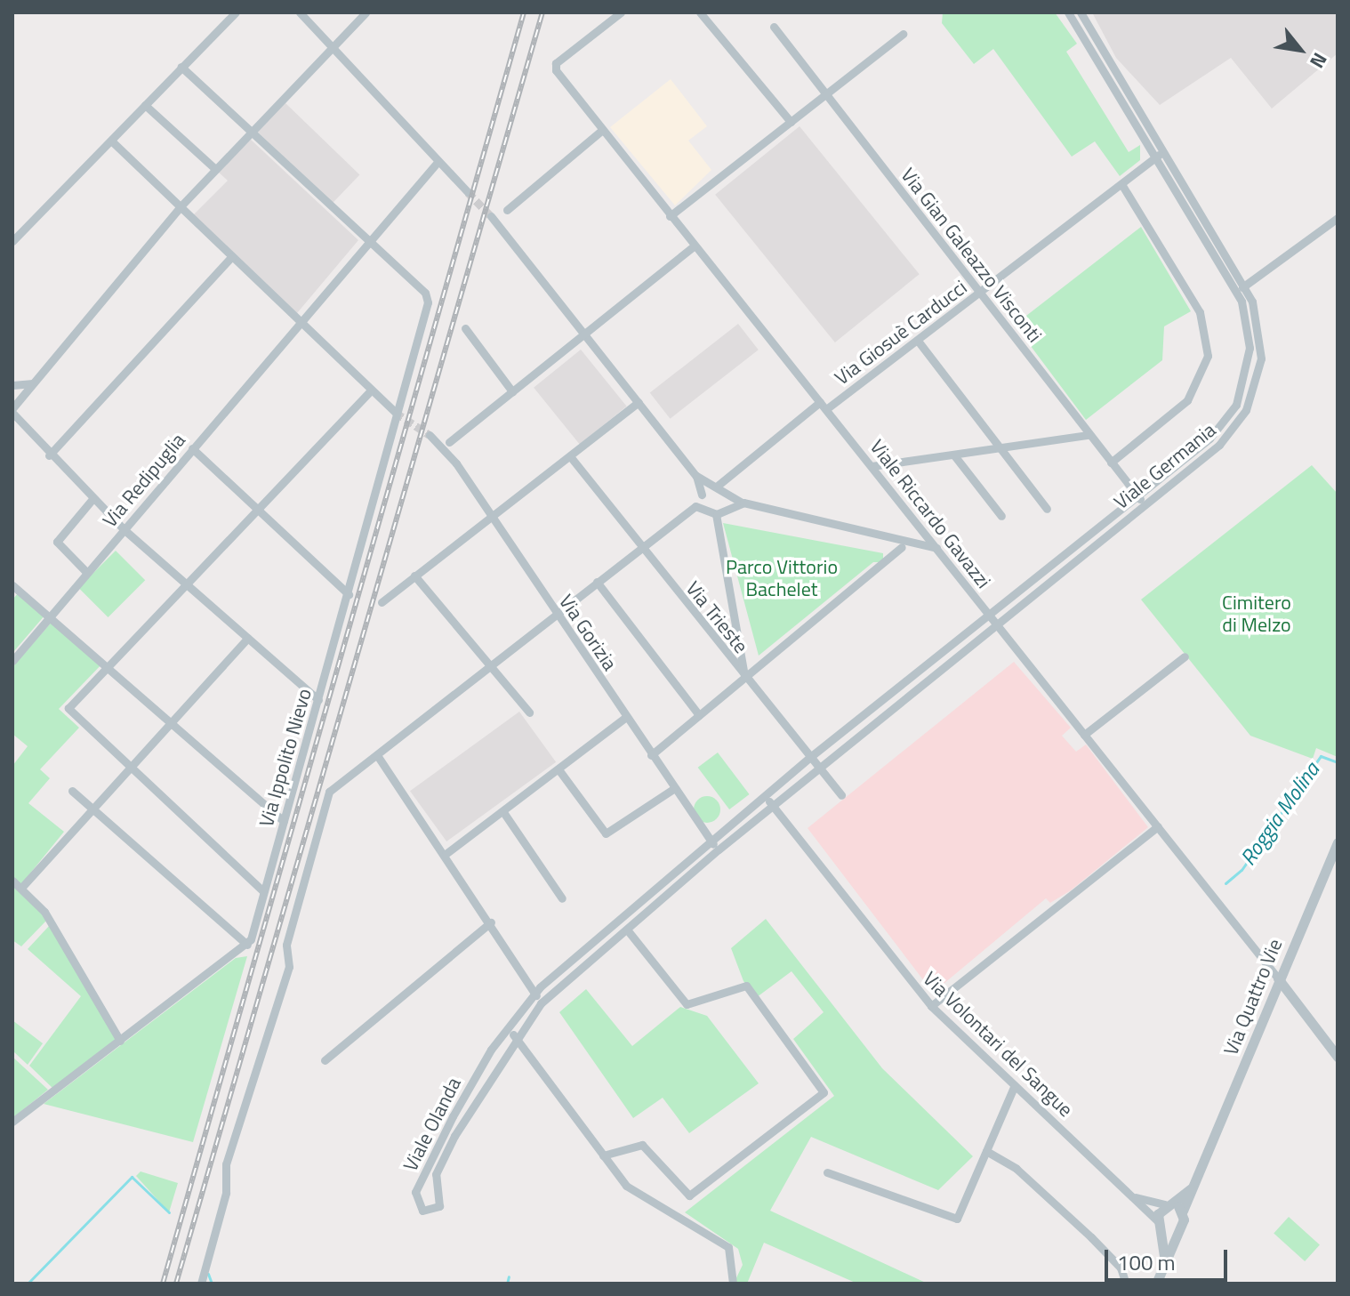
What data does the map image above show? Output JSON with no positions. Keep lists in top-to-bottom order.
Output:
{
  "streets": {
    "street": [
      "Via Gian Galeazzo Visconti",
      "Via Giosuè Carducci",
      "Viale Germania",
      "Via Redipuglia",
      "Viale Riccardo Gavazzi",
      "Via Trieste",
      "Via Gorizia",
      "Via Ippolito Nievo",
      "Via Quattro Vie",
      "Via Volontari del Sangue",
      "Viale Olanda"
    ]
  },
  "crossings": [
    ["Via Gian Galeazzo Visconti", "Via Giosuè Carducci"],
    ["Via Gian Galeazzo Visconti", "Viale Germania"],
    ["Via Giosuè Carducci", "Viale Germania"],
    ["Via Giosuè Carducci", "Viale Riccardo Gavazzi"],
    ["Viale Germania", "Viale Riccardo Gavazzi"],
    ["Viale Germania", "Viale Olanda"],
    ["Via Redipuglia", "Via Ippolito Nievo"],
    ["Viale Riccardo Gavazzi", "Via Quattro Vie"],
    ["Viale Riccardo Gavazzi", "Viale Olanda"],
    ["Via Trieste", "Viale Olanda"],
    ["Via Gorizia", "Viale Olanda"],
    ["Via Quattro Vie", "Via Volontari del Sangue"],
    ["Via Volontari del Sangue", "Viale Olanda"]
  ],
  "water": ["Roggia Molina"],
  "parks": ["Parco Vittorio Bachelet", "Cimitero di Melzo"],
  "scale_bar": "100 m",
  "north": "bottom right"
}
